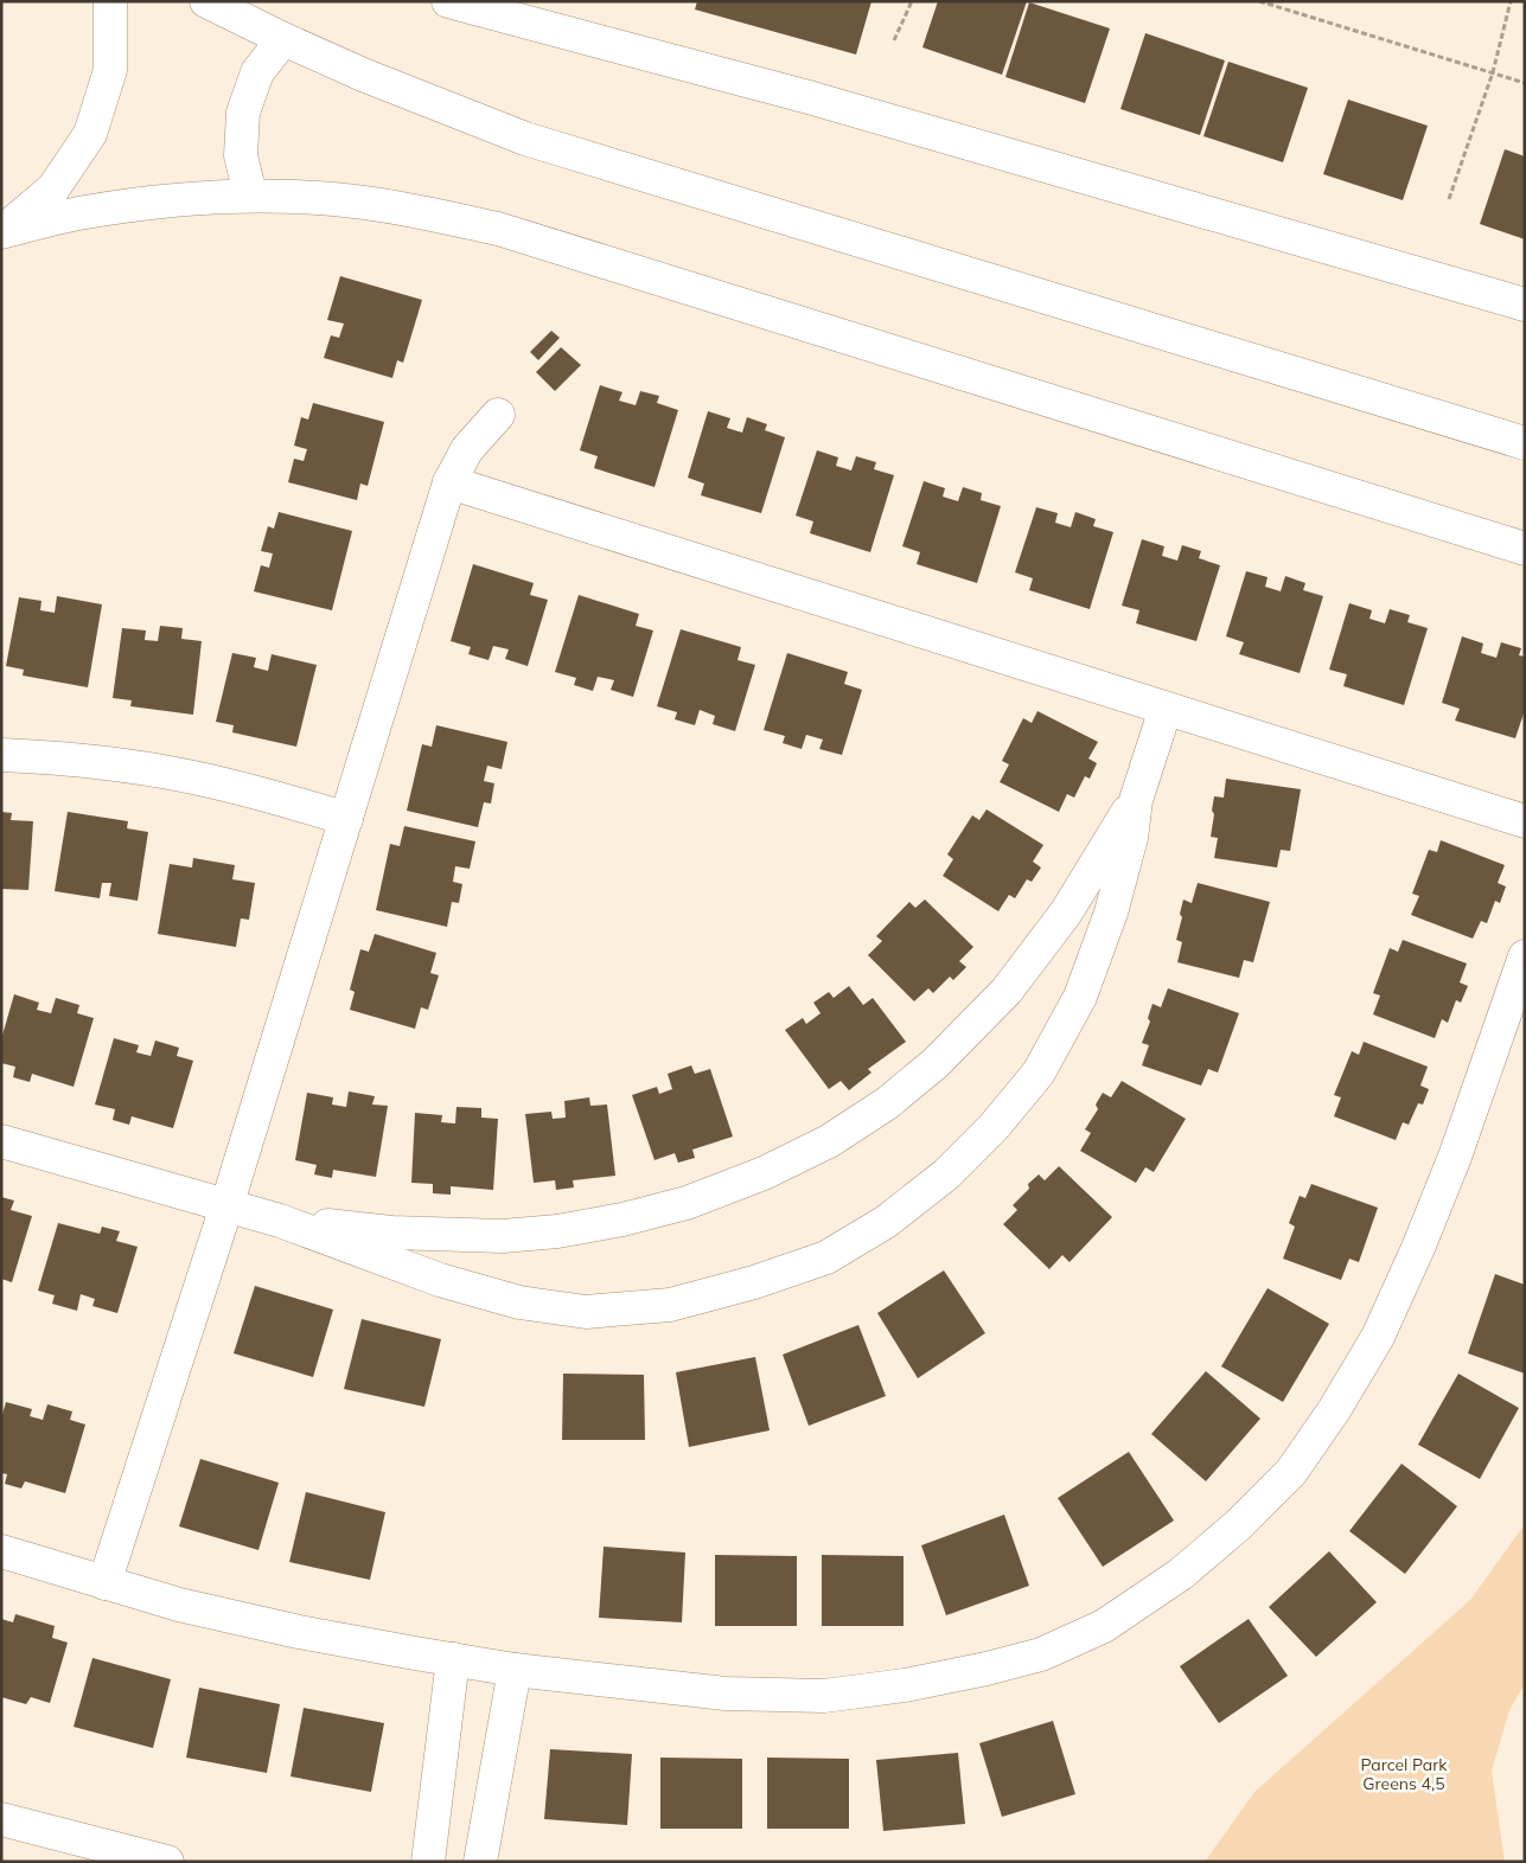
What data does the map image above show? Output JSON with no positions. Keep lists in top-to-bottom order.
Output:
{
  "parks": ["Parcel Park Greens 4,5"]
}
